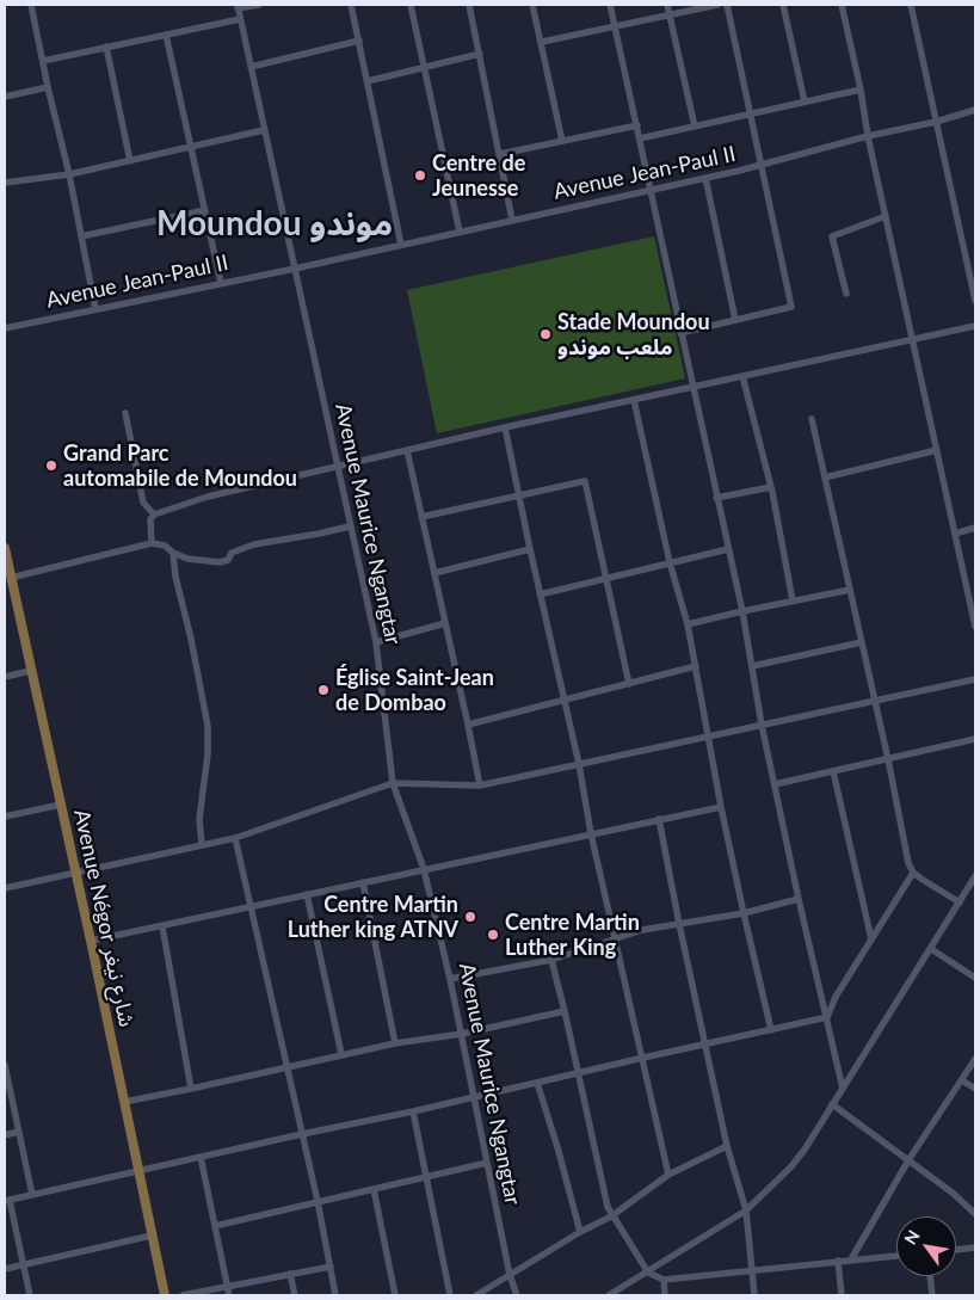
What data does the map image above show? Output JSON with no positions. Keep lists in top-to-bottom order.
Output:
{
  "streets": {
    "main road": ["Avenue Négor شارع نيغر"],
    "street": ["Avenue Jean-Paul II", "Avenue Maurice Ngangtar"]
  },
  "crossings": [
    ["Avenue Jean-Paul II", "Avenue Maurice Ngangtar"]
  ],
  "districts": ["Moundou موندو"],
  "places": [
    "Centre de Jeunesse",
    "Stade Moundou ملعب موندو",
    "Grand Parc automabile de Moundou",
    "Église Saint-Jean de Dombao",
    "Centre Martin Luther king ATNV",
    "Centre Martin Luther King"
  ],
  "north": "top left"
}
